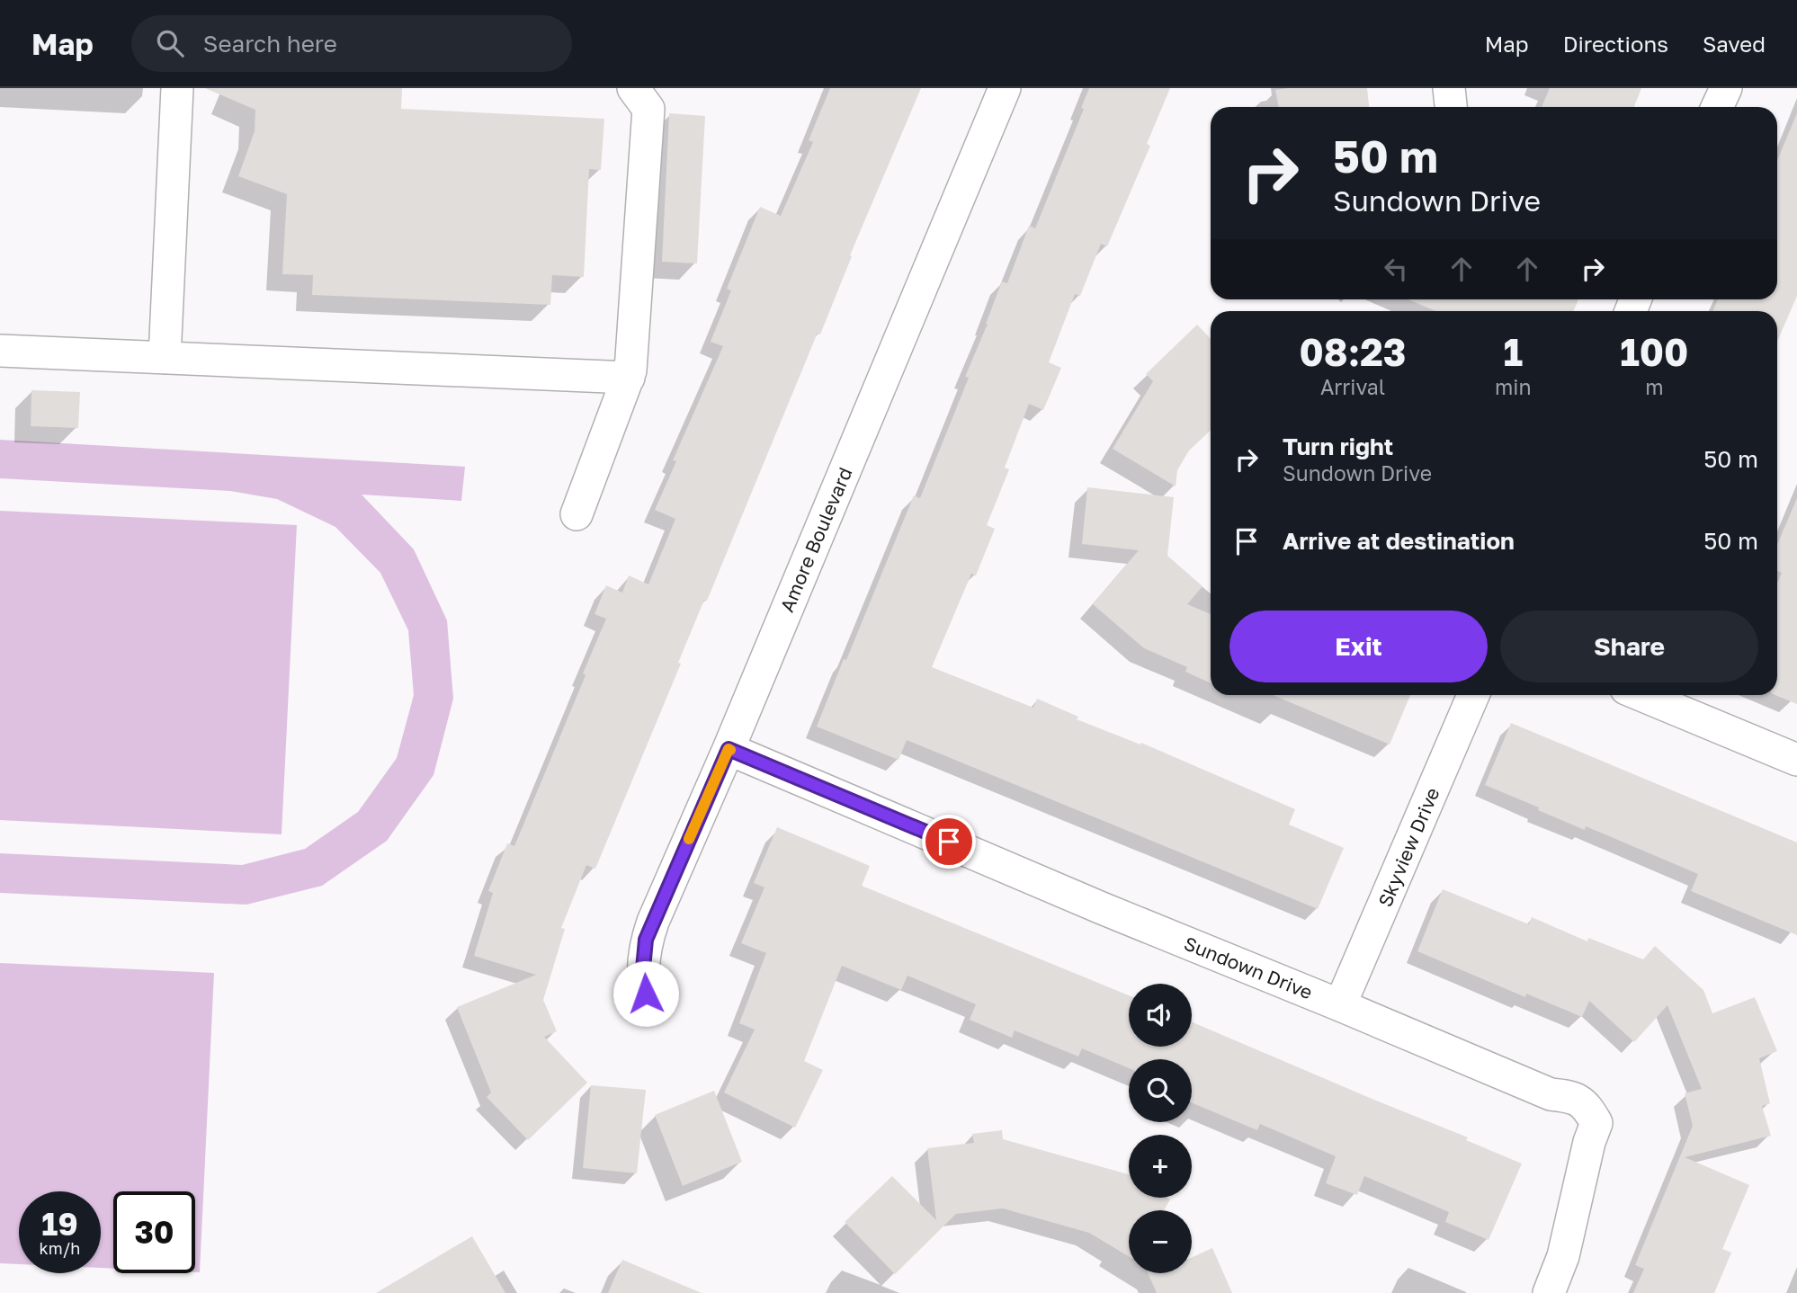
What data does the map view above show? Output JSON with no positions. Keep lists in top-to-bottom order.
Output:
{
  "streets": {
    "street": ["Amore Boulevard", "Skyview Drive", "Sundown Drive"]
  },
  "crossings": [
    ["Amore Boulevard", "Sundown Drive"],
    ["Skyview Drive", "Sundown Drive"]
  ],
  "page": {
    "header": "Map",
    "search": "Search here",
    "nav": ["Map", "Directions", "Saved"],
    "turn": ["50 m", "Sundown Drive"],
    "eta": [
      "08:23",
      "Arrival",
      "1",
      "min",
      "100",
      "m"
    ],
    "list": [
      {
        "name": "Turn right",
        "note": "Sundown Drive",
        "value": "50 m"
      },
      {
        "name": "Arrive at destination",
        "value": "50 m"
      }
    ],
    "buttons": ["Exit", "Share"],
    "map_buttons": ["+", "−"],
    "speed": "19 km/h",
    "limit": "30"
  }
}
